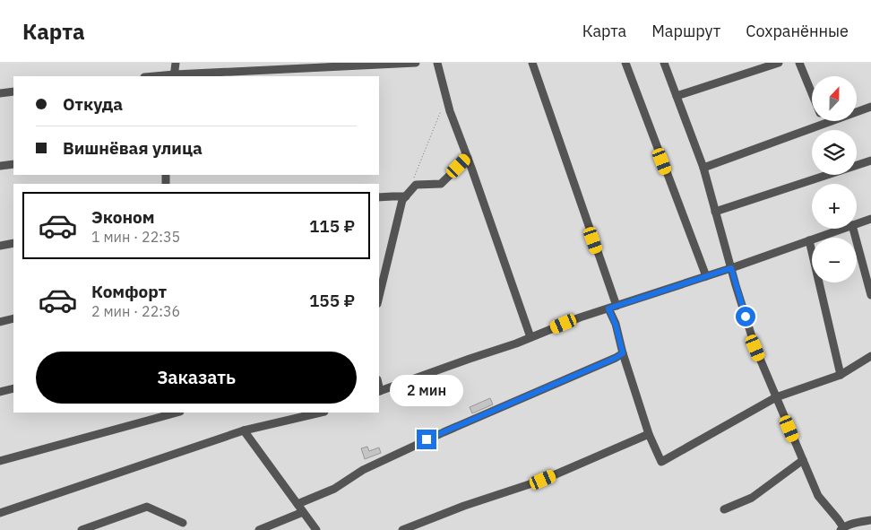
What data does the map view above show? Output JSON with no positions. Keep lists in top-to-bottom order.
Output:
{
  "north": "top",
  "page": {
    "header": "Карта",
    "nav": ["Карта", "Маршрут", "Сохранённые"],
    "map_buttons": ["+", "−"],
    "banner": ["Откуда", "Вишнёвая улица"],
    "list": [
      {
        "name": "Эконом",
        "note": "1 мин · 22:35",
        "value": "115 ₽"
      },
      {
        "name": "Комфорт",
        "note": "2 мин · 22:36",
        "value": "155 ₽"
      }
    ],
    "buttons": "Заказать",
    "bubble": "2 мин"
  }
}
